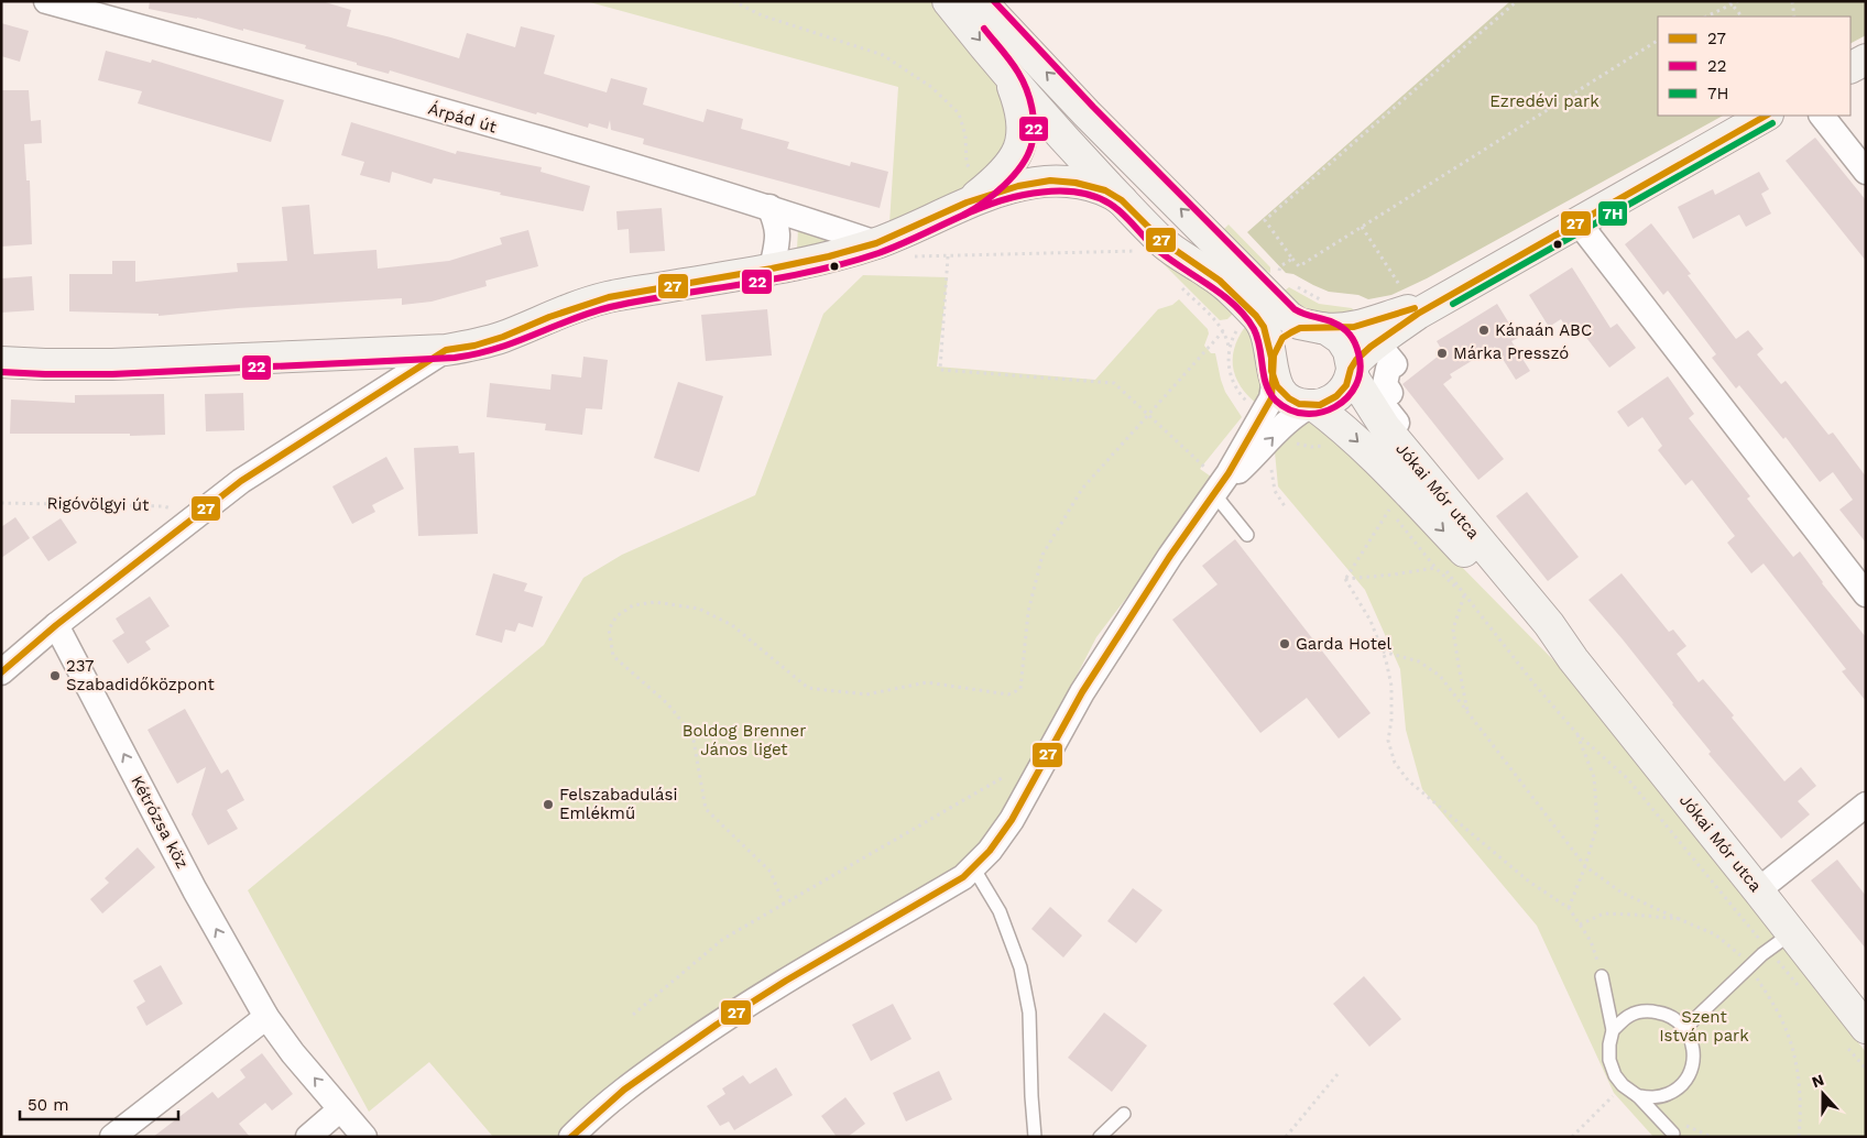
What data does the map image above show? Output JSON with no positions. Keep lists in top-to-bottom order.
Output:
{
  "streets": {
    "street": ["Árpád út", "Jókai Mór utca", "Kétrózsa köz"],
    "path": ["Rigóvölgyi út"]
  },
  "one_way": ["Kétrózsa köz"],
  "parks": ["Ezredévi park", "Boldog Brenner János liget", "Szent István park"],
  "places": [
    "Kánaán ABC",
    "Márka Presszó",
    "Garda Hotel",
    "237 Szabadidőközpont",
    "Felszabadulási Emlékmű"
  ],
  "lines": ["transit line 22", "transit line 27", "transit line 7H"],
  "legend": ["27", "22", "7H"],
  "scale_bar": "50 m",
  "north": "top"
}
